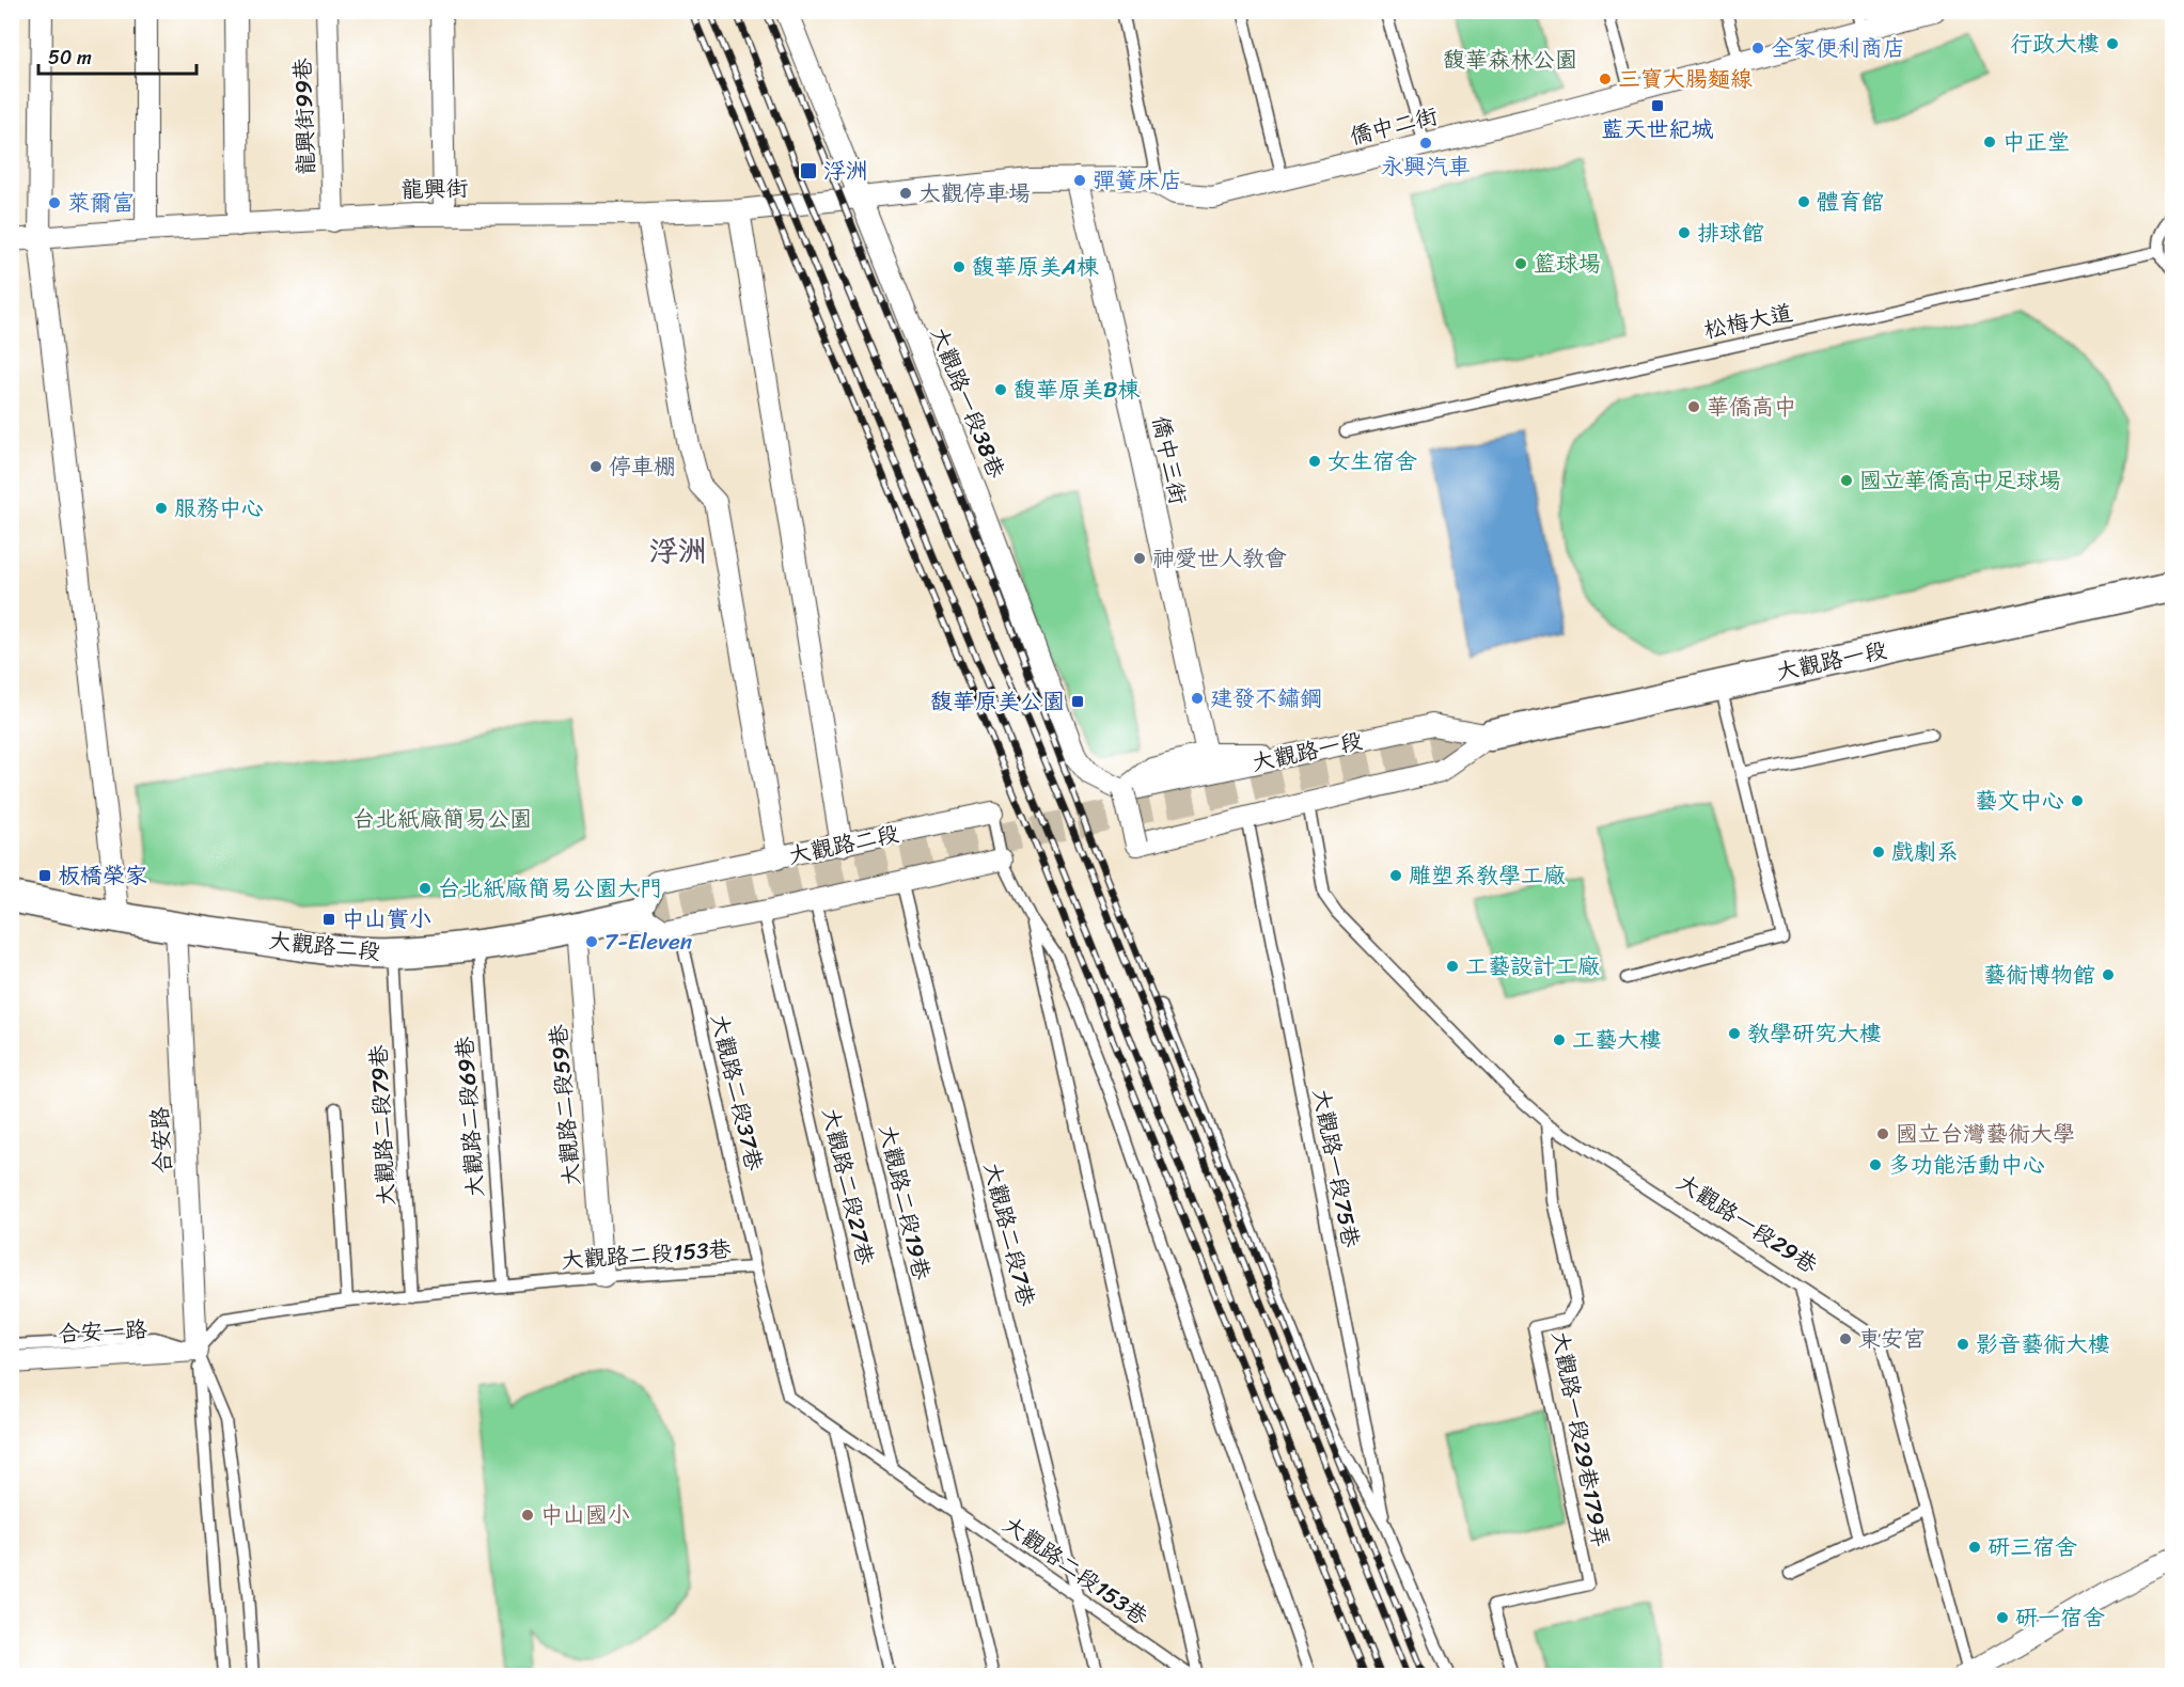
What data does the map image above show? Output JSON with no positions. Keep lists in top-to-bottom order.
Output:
{
  "streets": {
    "main road": ["大觀路一段", "大觀路二段"],
    "street": [
      "龍興街99巷",
      "僑中二街",
      "龍興街",
      "大觀路一段38巷",
      "僑中三街",
      "大觀路二段59巷",
      "合安路",
      "大觀路一段29巷",
      "合安一路"
    ],
    "lane": [
      "松梅大道",
      "大觀路二段37巷",
      "大觀路二段69巷",
      "大觀路二段79巷",
      "大觀路一段75巷",
      "大觀路二段27巷",
      "大觀路二段19巷",
      "大觀路二段7巷",
      "大觀路二段153巷",
      "大觀路一段29巷179弄"
    ]
  },
  "crossings": [
    ["龍興街99巷", "龍興街"],
    ["僑中二街", "龍興街"],
    ["僑中二街", "大觀路一段38巷"],
    ["僑中二街", "僑中三街"],
    ["龍興街", "大觀路一段38巷"],
    ["大觀路一段38巷", "大觀路一段"],
    ["大觀路一段", "大觀路一段75巷"],
    ["大觀路一段", "大觀路一段29巷"],
    ["大觀路二段", "大觀路二段59巷"],
    ["大觀路二段", "大觀路二段69巷"],
    ["大觀路二段", "大觀路二段79巷"],
    ["大觀路二段", "合安路"],
    ["大觀路二段37巷", "大觀路二段153巷"],
    ["大觀路二段59巷", "大觀路二段153巷"],
    ["大觀路二段69巷", "大觀路二段153巷"],
    ["大觀路二段79巷", "大觀路二段153巷"],
    ["合安路", "大觀路二段153巷"],
    ["合安路", "合安一路"],
    ["大觀路二段27巷", "大觀路二段153巷"],
    ["大觀路二段19巷", "大觀路二段153巷"],
    ["大觀路一段29巷", "大觀路一段29巷179弄"],
    ["大觀路二段7巷", "大觀路二段153巷"],
    ["大觀路二段153巷", "合安一路"]
  ],
  "districts": ["浮洲"],
  "parks": ["馥華森林公園", "台北紙廠簡易公園"],
  "places": {
    "other": [
      "行政大樓",
      "全家便利商店",
      "三寶大腸麵線",
      "中正堂",
      "永興汽車",
      "彈簧床店",
      "大觀停車場",
      "體育館",
      "萊爾富",
      "排球館",
      "籃球場",
      "馥華原美A棟",
      "馥華原美B棟",
      "華僑高中",
      "女生宿舍",
      "停車棚",
      "國立華僑高中足球場",
      "服務中心",
      "神愛世人教會",
      "建發不鏽鋼",
      "藝文中心",
      "戲劇系",
      "雕塑系教學工廠",
      "台北紙廠簡易公園大門",
      "7-Eleven",
      "工藝設計工廠",
      "藝術博物館",
      "教學研究大樓",
      "工藝大樓",
      "國立台灣藝術大學",
      "多功能活動中心",
      "東安宮",
      "影音藝術大樓",
      "中山國小",
      "研三宿舍",
      "研一宿舍"
    ],
    "transit": [
      "藍天世紀城",
      "浮洲",
      "馥華原美公園",
      "板橋榮家",
      "中山實小"
    ]
  },
  "scale_bar": "50 m"
}
